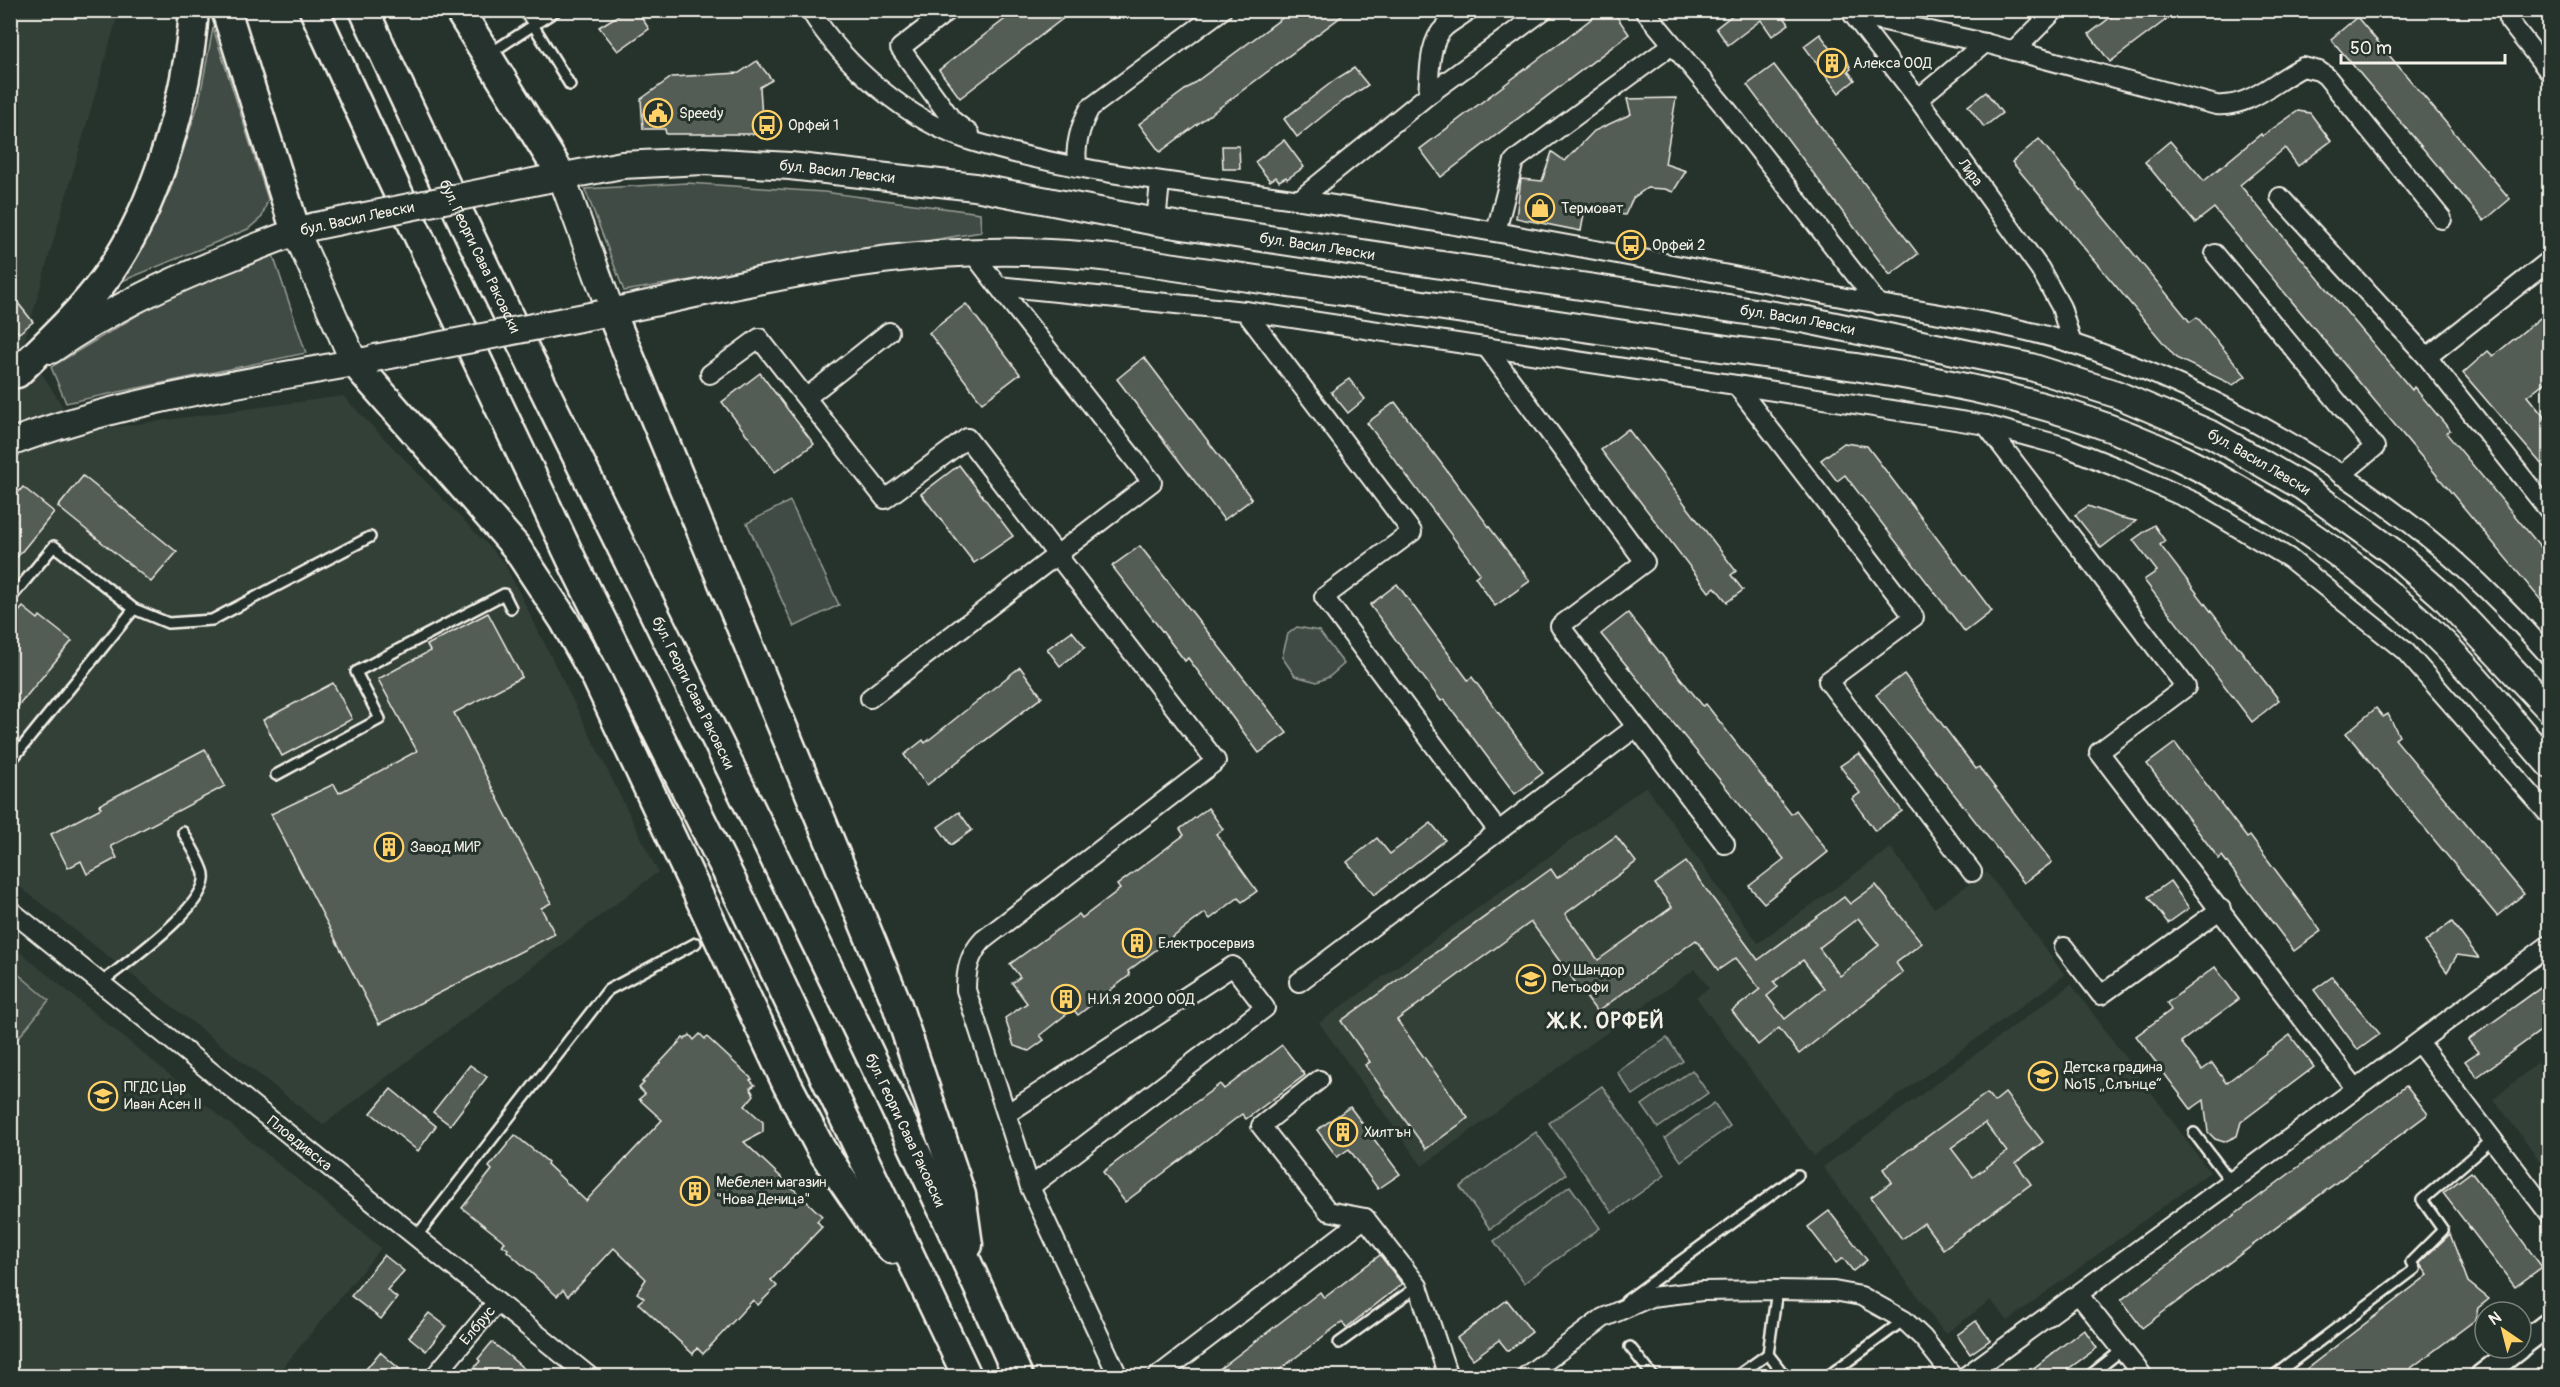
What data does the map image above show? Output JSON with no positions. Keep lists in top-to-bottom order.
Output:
{
  "streets": {
    "main road": ["бул. Васил Левски", "бул. Георги Сава Раковски"],
    "street": ["Лира", "Пловдивска", "Елбрус"]
  },
  "crossings": [
    ["Пловдивска", "Елбрус"]
  ],
  "districts": ["Ж.К. ОРФЕЙ"],
  "places": {
    "building": [
      "Алекса ООД",
      "Завод МИР",
      "Електросервиз",
      "Н.И.Я 2000 ООД",
      "Хилтън",
      "Мебелен магазин \"Нова Деница\""
    ],
    "public building": ["Speedy"],
    "bus stop": ["Орфей 1", "Орфей 2"],
    "shop": ["Термоват"],
    "school or university": ["ОУ Шандор Петьофи", "Детска градина №15 „Слънце“", "ПГДС Цар Иван Асен II"]
  },
  "scale_bar": "50 m",
  "north": "top left"
}
